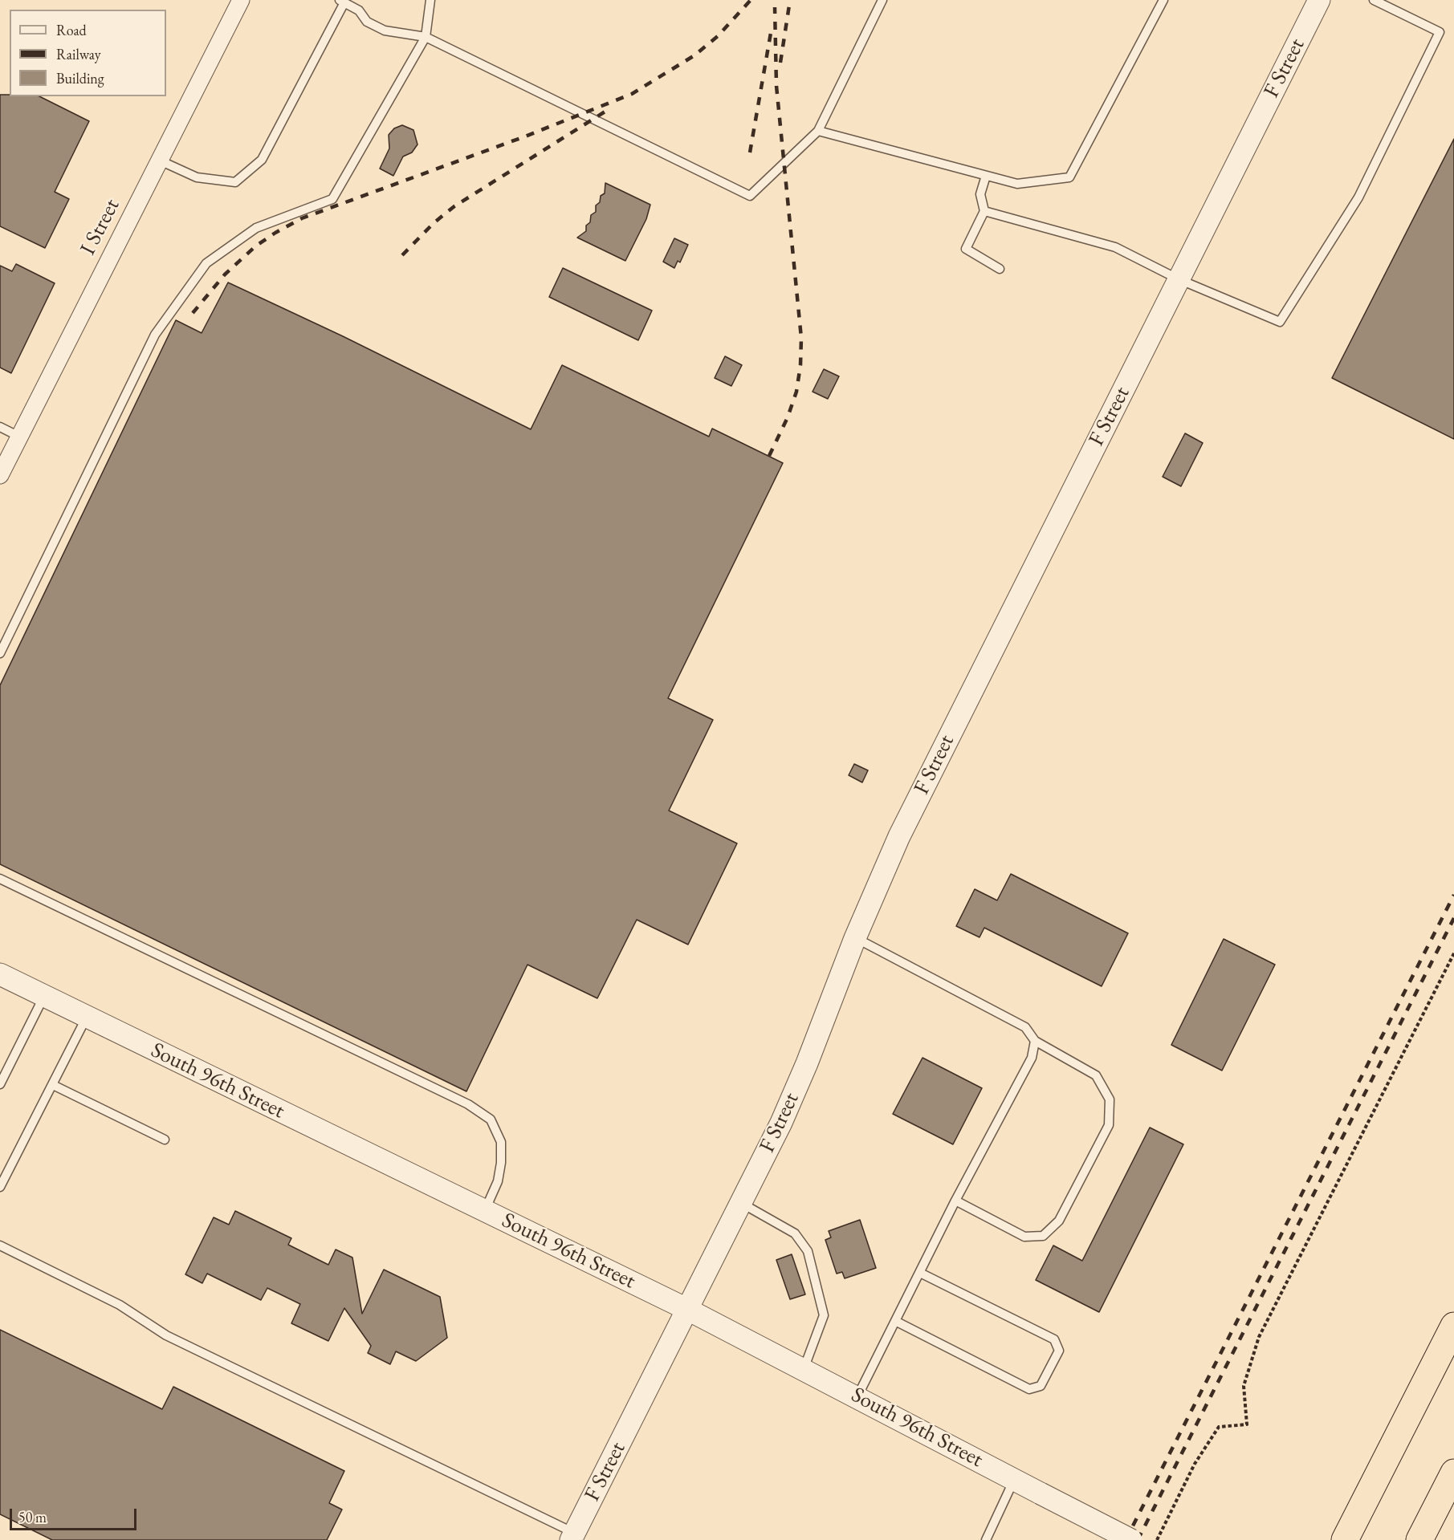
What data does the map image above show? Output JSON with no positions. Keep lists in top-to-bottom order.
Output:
{
  "streets": {
    "street": ["F Street", "I Street", "South 96th Street"]
  },
  "crossings": [
    ["F Street", "South 96th Street"]
  ],
  "legend": ["Road", "Railway", "Building"],
  "scale_bar": "50 m"
}
